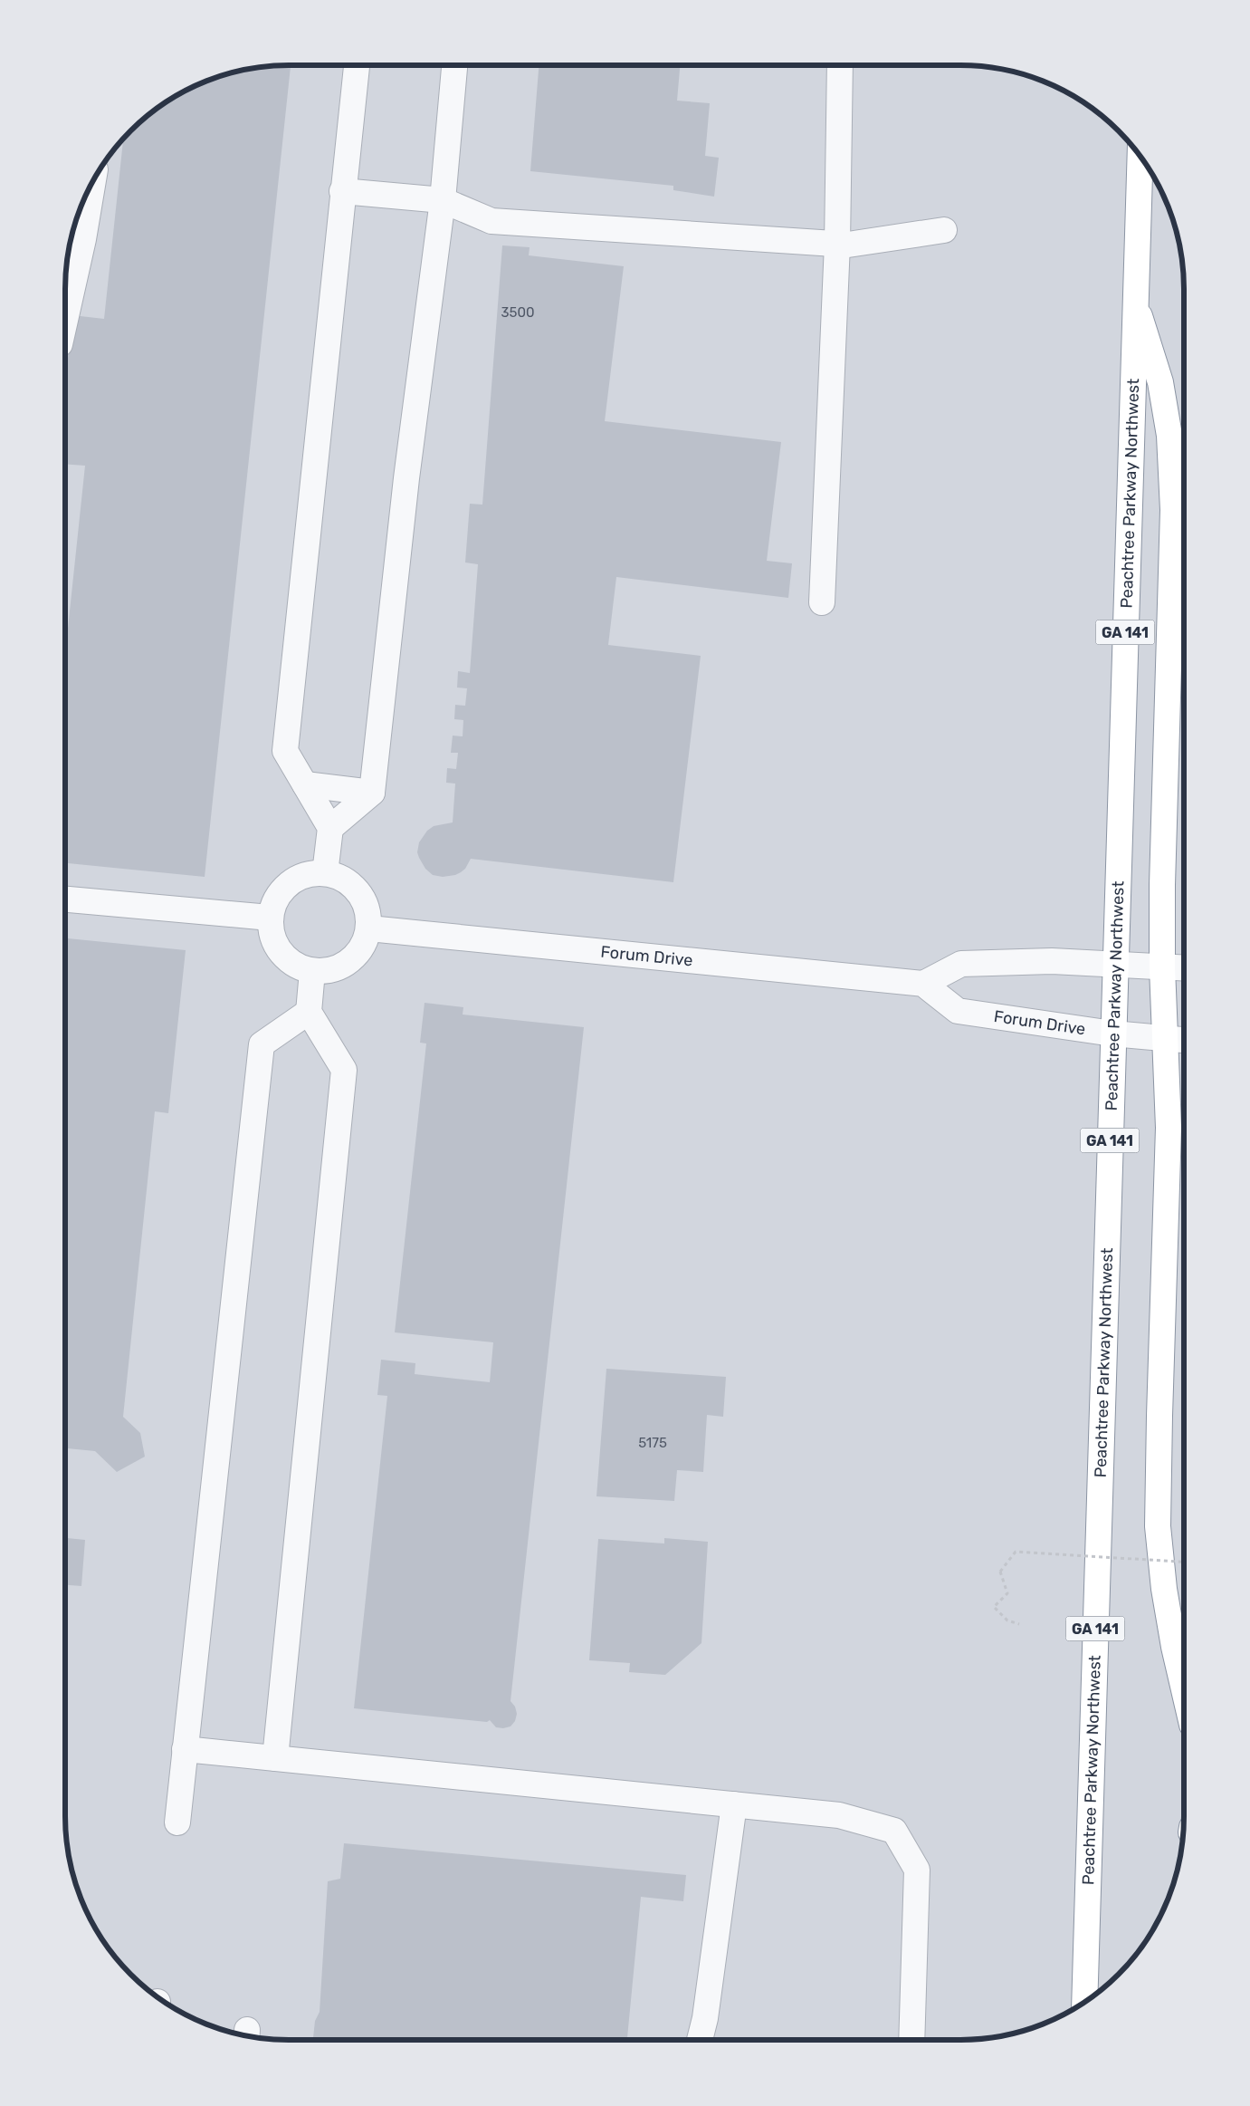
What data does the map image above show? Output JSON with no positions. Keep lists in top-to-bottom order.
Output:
{
  "streets": {
    "highway": ["Peachtree Parkway Northwest", "GA 141"],
    "street": ["Forum Drive"]
  },
  "crossings": [
    ["Peachtree Parkway Northwest", "Forum Drive"]
  ],
  "house_numbers": ["3500", "5175"]
}
